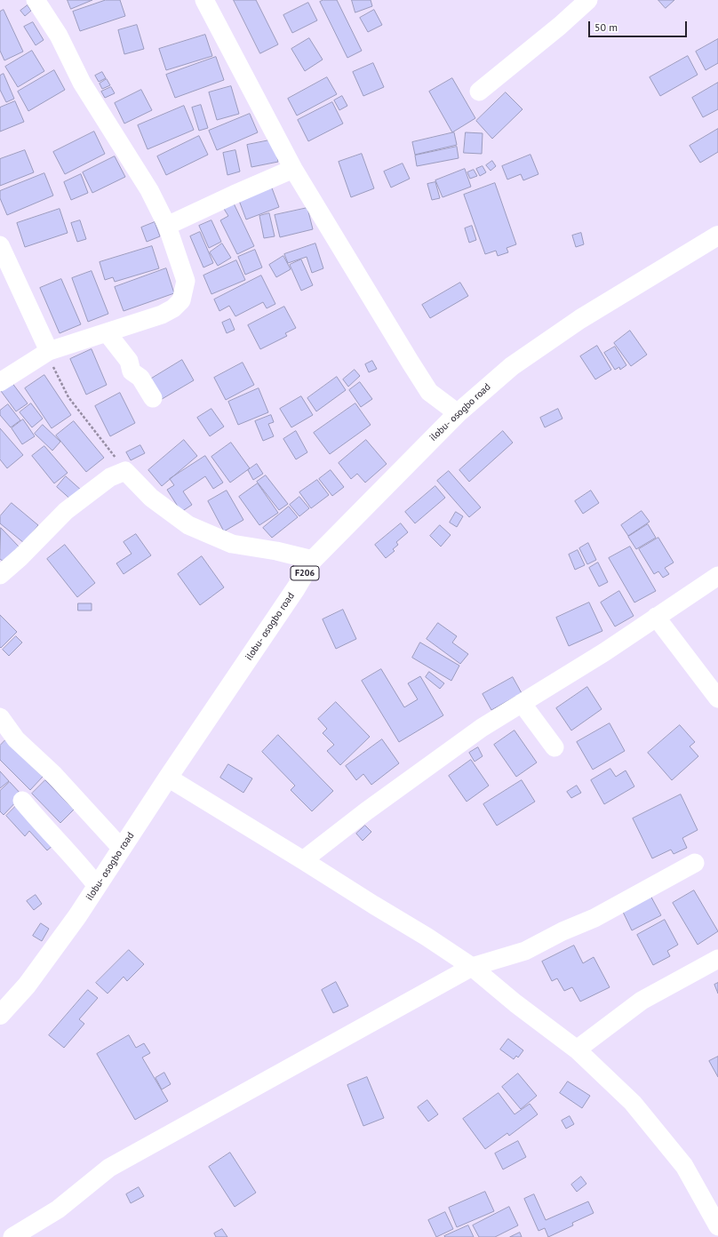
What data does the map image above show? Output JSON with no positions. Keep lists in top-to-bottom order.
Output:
{
  "streets": {
    "main road": ["ilobu- osogbo road", "F206"]
  },
  "scale_bar": "50 m"
}
